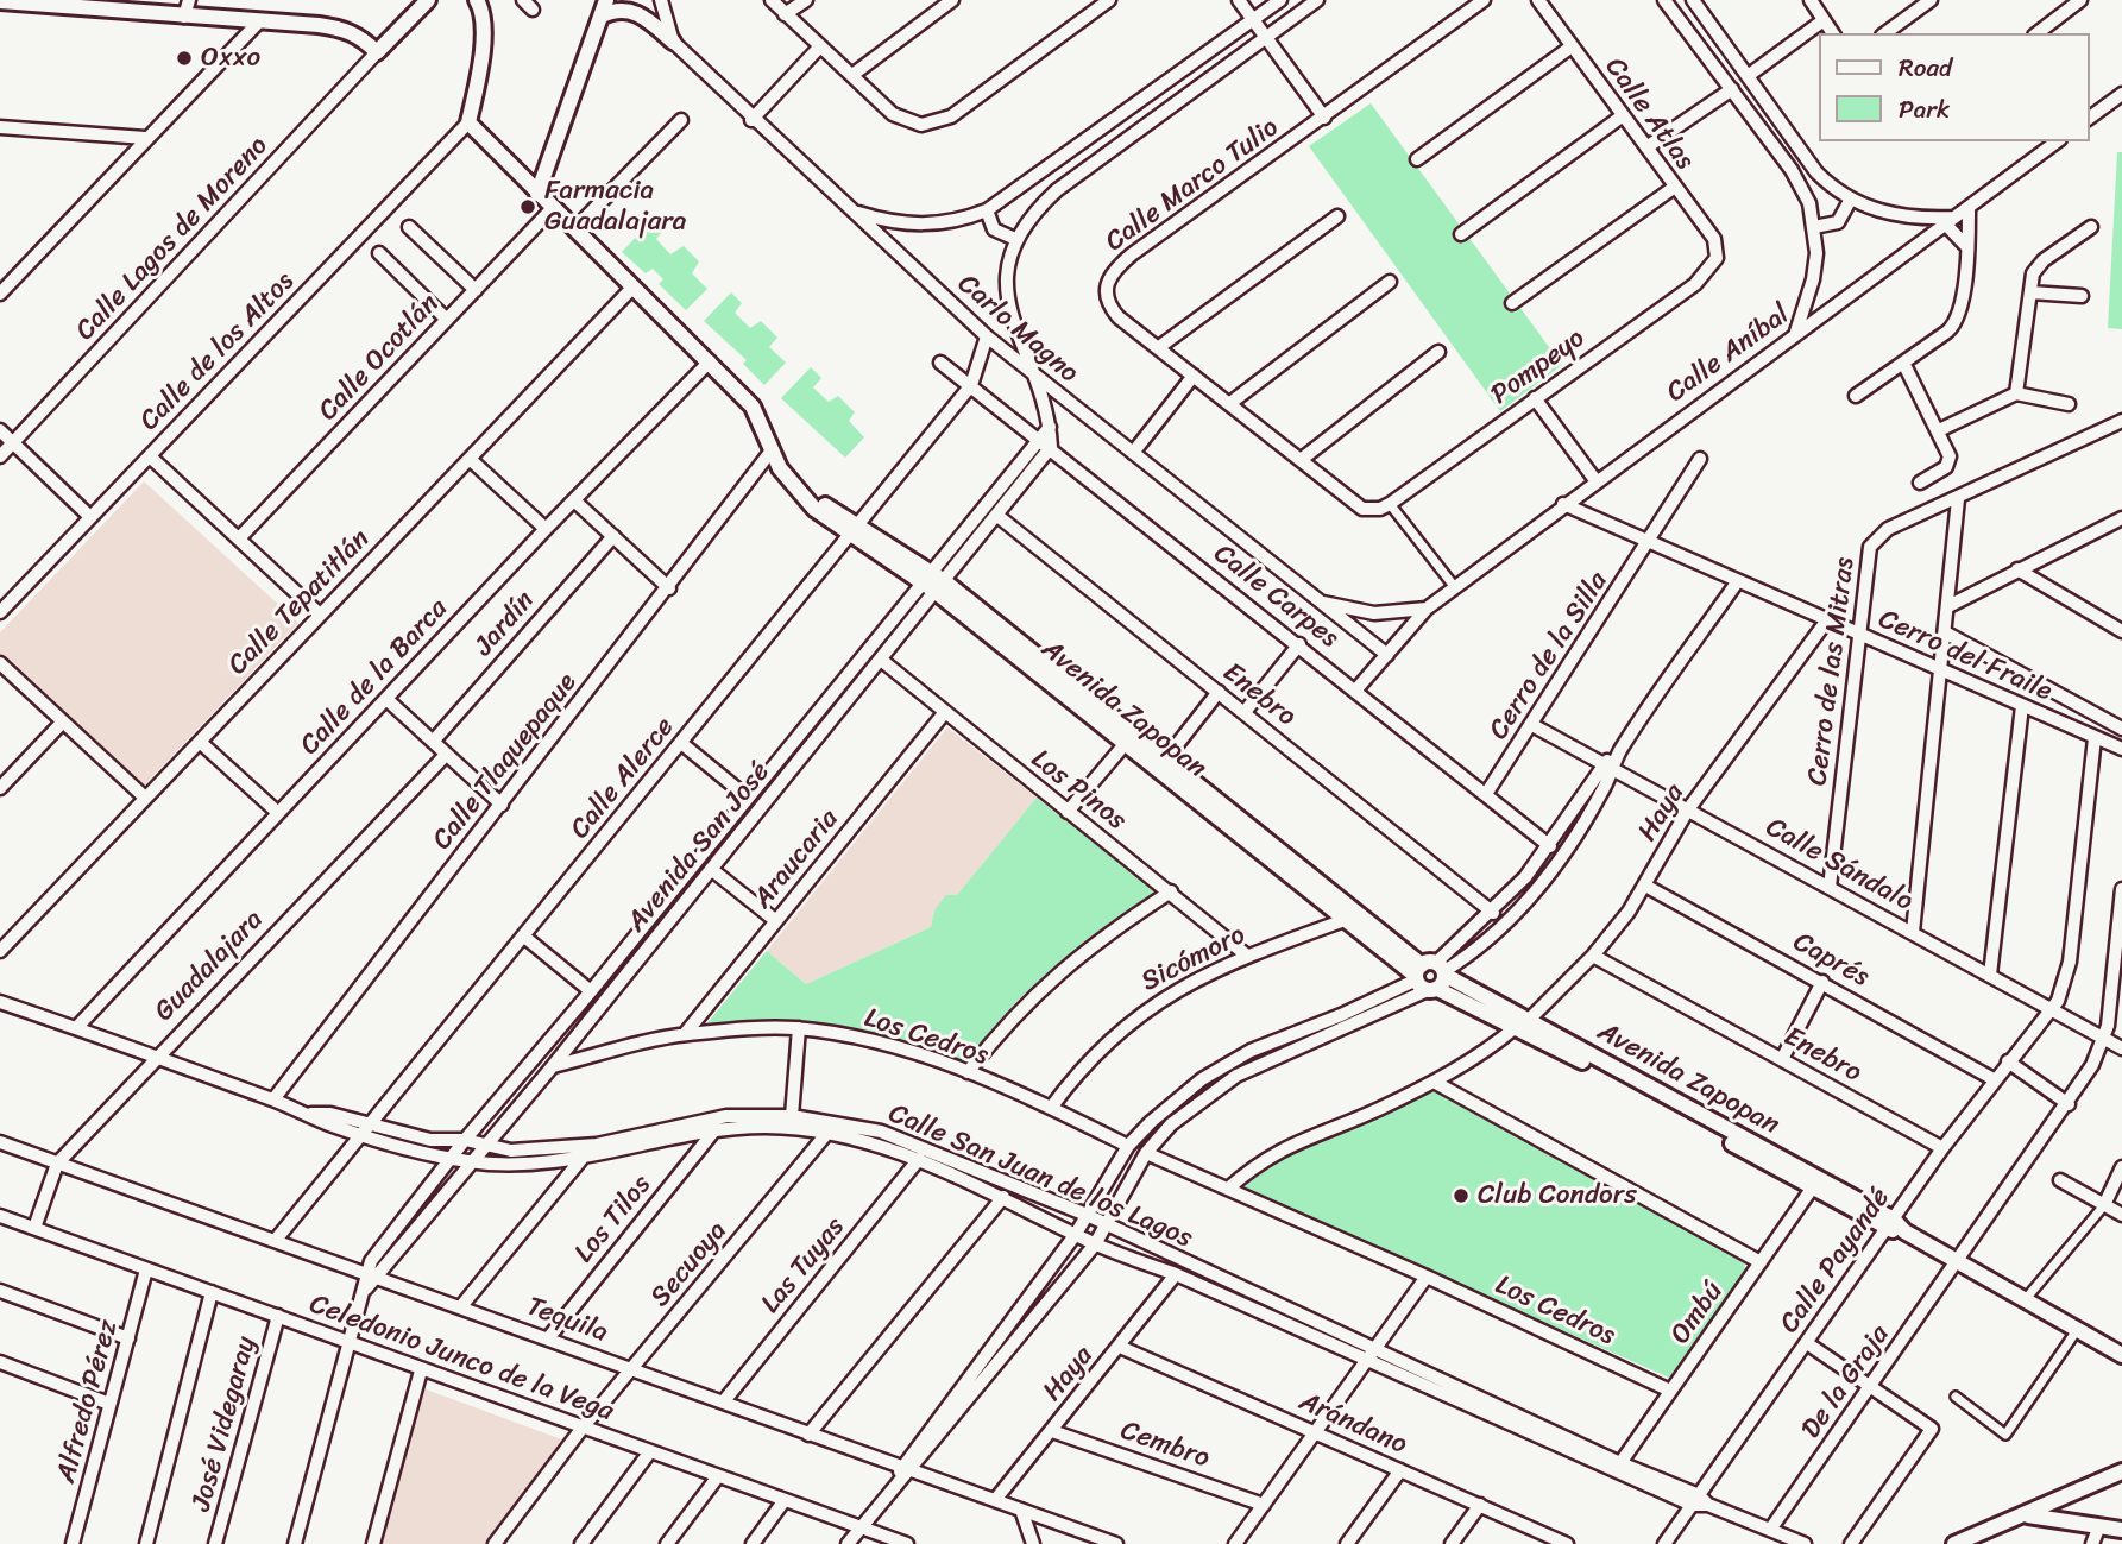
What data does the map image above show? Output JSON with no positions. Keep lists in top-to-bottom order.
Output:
{
  "streets": {
    "street": [
      "Calle Atlas",
      "Calle Marco Tulio",
      "Calle Lagos de Moreno",
      "Carlo Magno",
      "Calle de los Altos",
      "Calle Aníbal",
      "Calle Ocotlán",
      "Pompeyo",
      "Calle Carpes",
      "Calle Tepatitlán",
      "Jardín",
      "Cerro de la Silla",
      "Cerro del Fraile",
      "Cerro de las Mitras",
      "Calle de la Barca",
      "Enebro",
      "Avenida Zapopan",
      "Calle Tlaquepaque",
      "Calle Alerce",
      "Los Pinos",
      "Haya",
      "Avenida San José",
      "Araucaria",
      "Calle Sándalo",
      "Sicómoro",
      "Caprés",
      "Guadalajara",
      "Los Cedros",
      "Calle San Juan de los Lagos",
      "Los Tilos",
      "Calle Payandé",
      "Secuoya",
      "Las Tuyas",
      "Ombú",
      "Tequila",
      "Celedonio Junco de la Vega",
      "De la Graja",
      "Alfredo Pérez",
      "José Videgaray",
      "Arándano",
      "Cembro"
    ]
  },
  "crossings": [
    ["Calle Atlas", "Pompeyo"],
    ["Calle Marco Tulio", "Pompeyo"],
    ["Carlo Magno", "Calle Aníbal"],
    ["Carlo Magno", "Calle Alerce"],
    ["Calle de los Altos", "Avenida Zapopan"],
    ["Calle Aníbal", "Calle Carpes"],
    ["Calle Aníbal", "Cerro del Fraile"],
    ["Calle Ocotlán", "Avenida Zapopan"],
    ["Calle Carpes", "Cerro de la Silla"],
    ["Calle Carpes", "Calle Alerce"],
    ["Calle Carpes", "Avenida San José"],
    ["Calle Tepatitlán", "Avenida Zapopan"],
    ["Cerro de la Silla", "Cerro del Fraile"],
    ["Cerro de la Silla", "Calle Sándalo"],
    ["Cerro del Fraile", "Cerro de las Mitras"],
    ["Cerro del Fraile", "Haya"],
    ["Cerro del Fraile", "Calle Payandé"],
    ["Cerro de las Mitras", "Calle Sándalo"],
    ["Calle de la Barca", "Avenida Zapopan"],
    ["Calle de la Barca", "Calle San Juan de los Lagos"],
    ["Enebro", "Haya"],
    ["Enebro", "Avenida San José"],
    ["Enebro", "Calle Payandé"],
    ["Avenida Zapopan", "Calle Tlaquepaque"],
    ["Avenida Zapopan", "Calle Alerce"],
    ["Avenida Zapopan", "Haya"],
    ["Avenida Zapopan", "Avenida San José"],
    ["Avenida Zapopan", "Sicómoro"],
    ["Avenida Zapopan", "Calle Payandé"],
    ["Avenida Zapopan", "Ombú"],
    ["Avenida Zapopan", "De la Graja"],
    ["Calle Tlaquepaque", "Calle San Juan de los Lagos"],
    ["Calle Alerce", "Calle San Juan de los Lagos"],
    ["Calle Alerce", "Tequila"],
    ["Los Pinos", "Avenida San José"],
    ["Los Pinos", "Araucaria"],
    ["Los Pinos", "Sicómoro"],
    ["Haya", "Calle Sándalo"],
    ["Haya", "Caprés"],
    ["Haya", "Los Cedros"],
    ["Haya", "Calle San Juan de los Lagos"],
    ["Haya", "Tequila"],
    ["Haya", "Arándano"],
    ["Haya", "Cembro"],
    ["Avenida San José", "Los Cedros"],
    ["Avenida San José", "Calle San Juan de los Lagos"],
    ["Avenida San José", "Tequila"],
    ["Avenida San José", "Celedonio Junco de la Vega"],
    ["Araucaria", "Los Cedros"],
    ["Calle Sándalo", "Calle Payandé"],
    ["Calle Sándalo", "De la Graja"],
    ["Sicómoro", "Los Cedros"],
    ["Caprés", "Calle Payandé"],
    ["Guadalajara", "Calle San Juan de los Lagos"],
    ["Guadalajara", "Tequila"],
    ["Guadalajara", "Celedonio Junco de la Vega"],
    ["Los Cedros", "Ombú"],
    ["Calle San Juan de los Lagos", "Los Tilos"],
    ["Calle San Juan de los Lagos", "Calle Payandé"],
    ["Calle San Juan de los Lagos", "Secuoya"],
    ["Calle San Juan de los Lagos", "Las Tuyas"],
    ["Calle San Juan de los Lagos", "Ombú"],
    ["Calle San Juan de los Lagos", "De la Graja"],
    ["Los Tilos", "Tequila"],
    ["Secuoya", "Tequila"],
    ["Secuoya", "Celedonio Junco de la Vega"],
    ["Las Tuyas", "Tequila"],
    ["Celedonio Junco de la Vega", "Alfredo Pérez"],
    ["Celedonio Junco de la Vega", "José Videgaray"]
  ],
  "places": ["Oxxo", "Farmacia Guadalajara", "Club Condors"],
  "legend": ["Road", "Park"]
}
